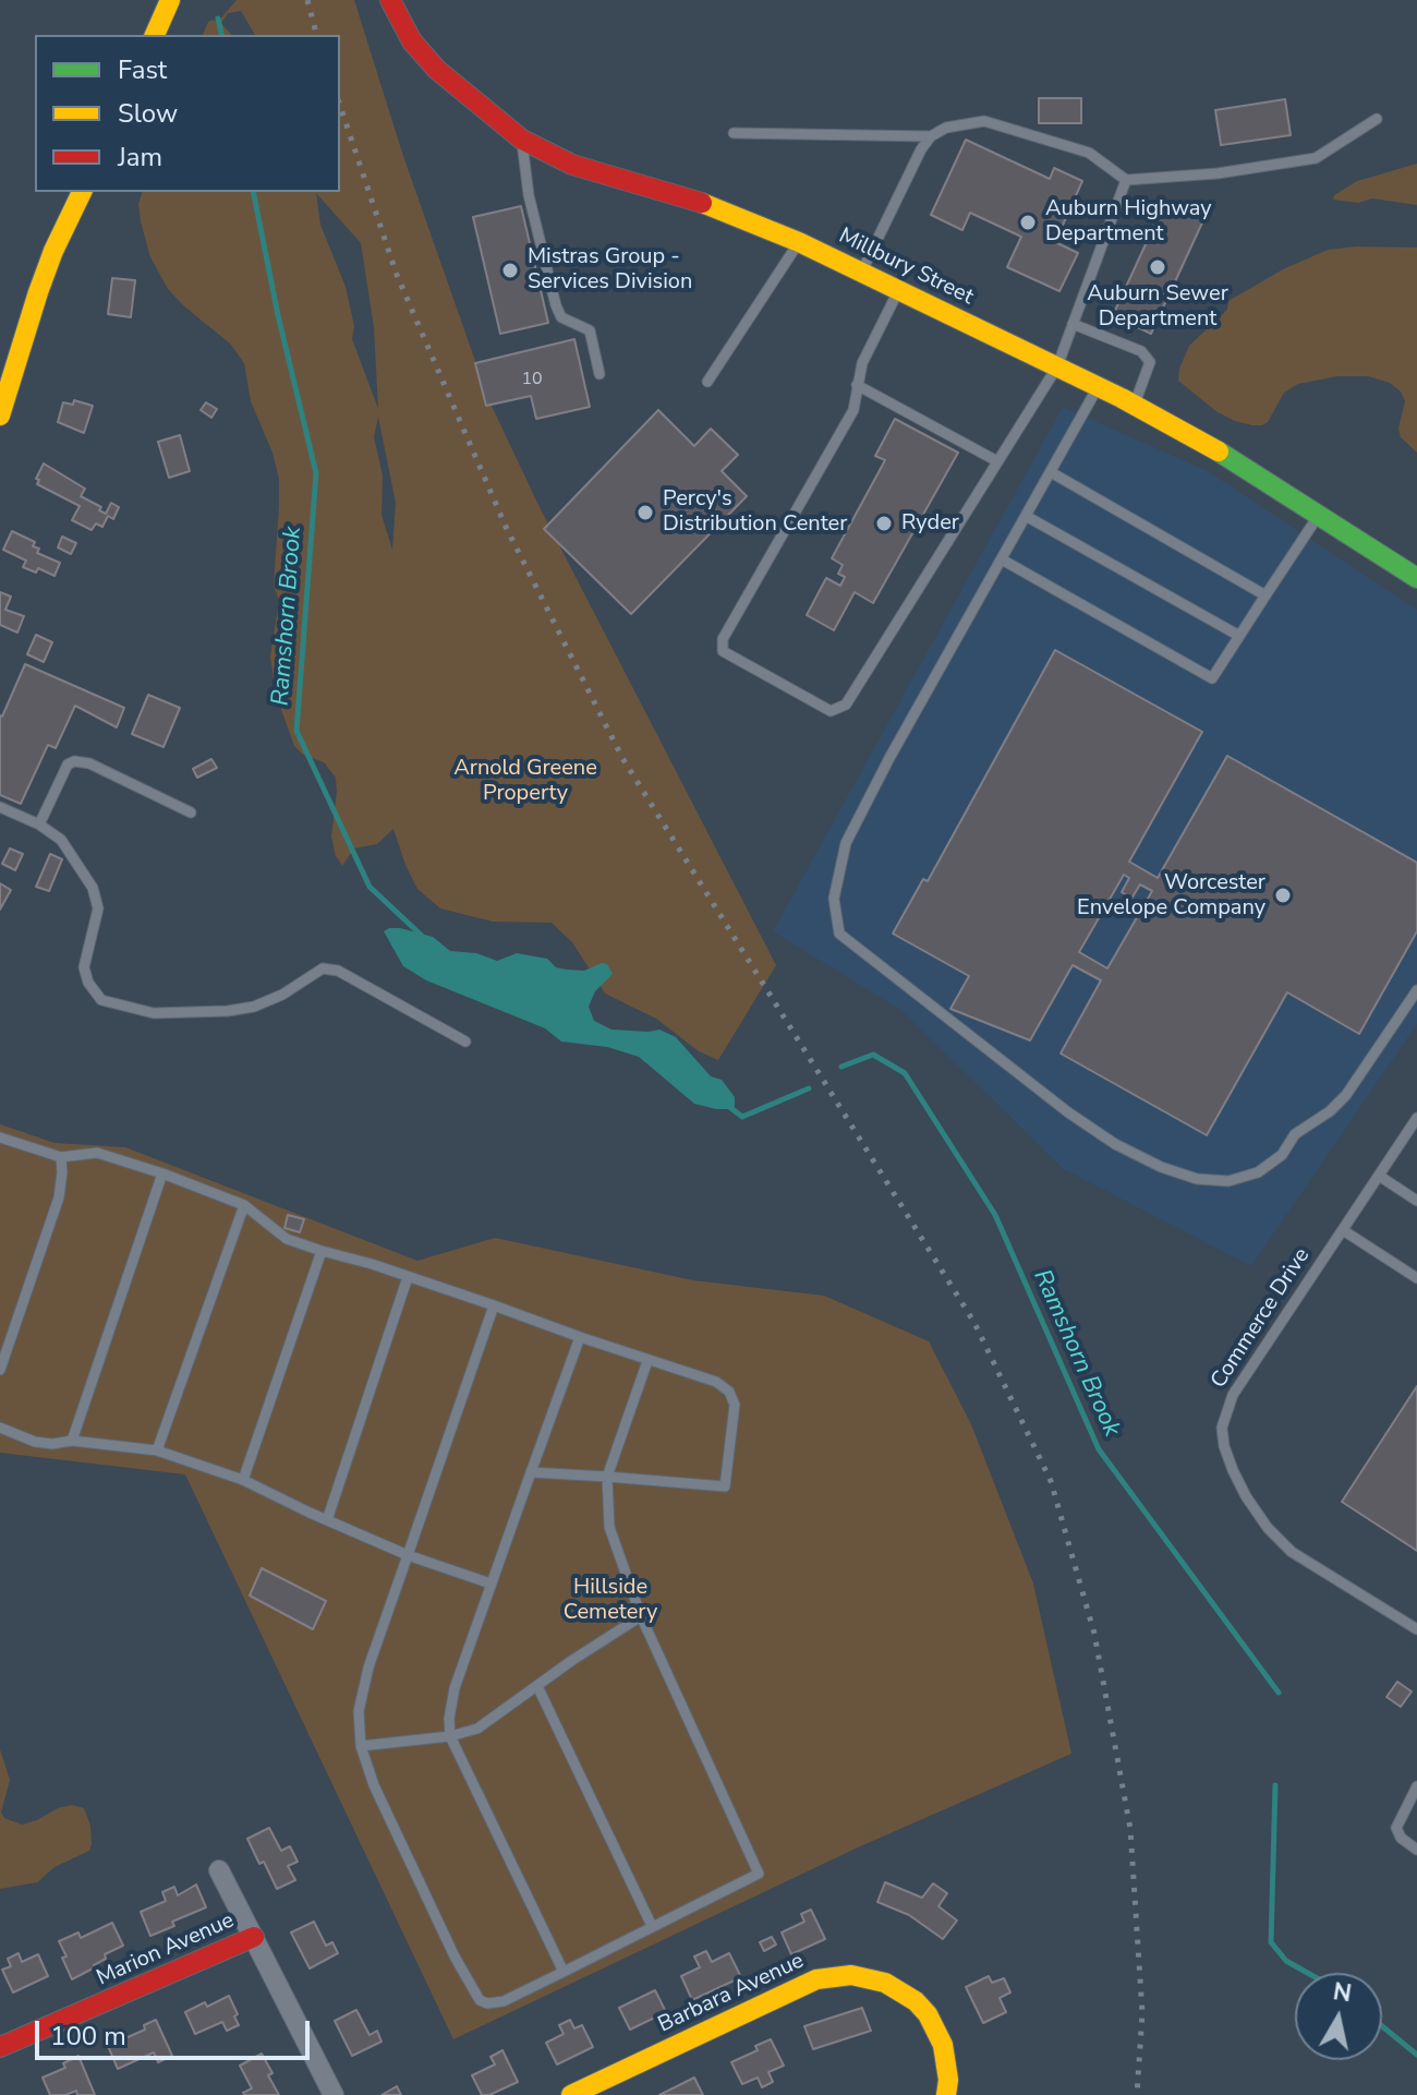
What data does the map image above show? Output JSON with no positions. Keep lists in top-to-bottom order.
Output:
{
  "streets": {
    "street": ["Millbury Street", "Marion Avenue", "Barbara Avenue"],
    "lane": ["Commerce Drive"]
  },
  "water": ["Ramshorn Brook"],
  "parks": ["Arnold Greene Property", "Hillside Cemetery"],
  "places": [
    "Auburn Highway Department",
    "Auburn Sewer Department",
    "Mistras Group - Services Division",
    "Percy's Distribution Center",
    "Ryder",
    "Worcester Envelope Company"
  ],
  "house_numbers": ["10"],
  "legend": ["Fast", "Slow", "Jam"],
  "scale_bar": "100 m",
  "north": "top"
}
